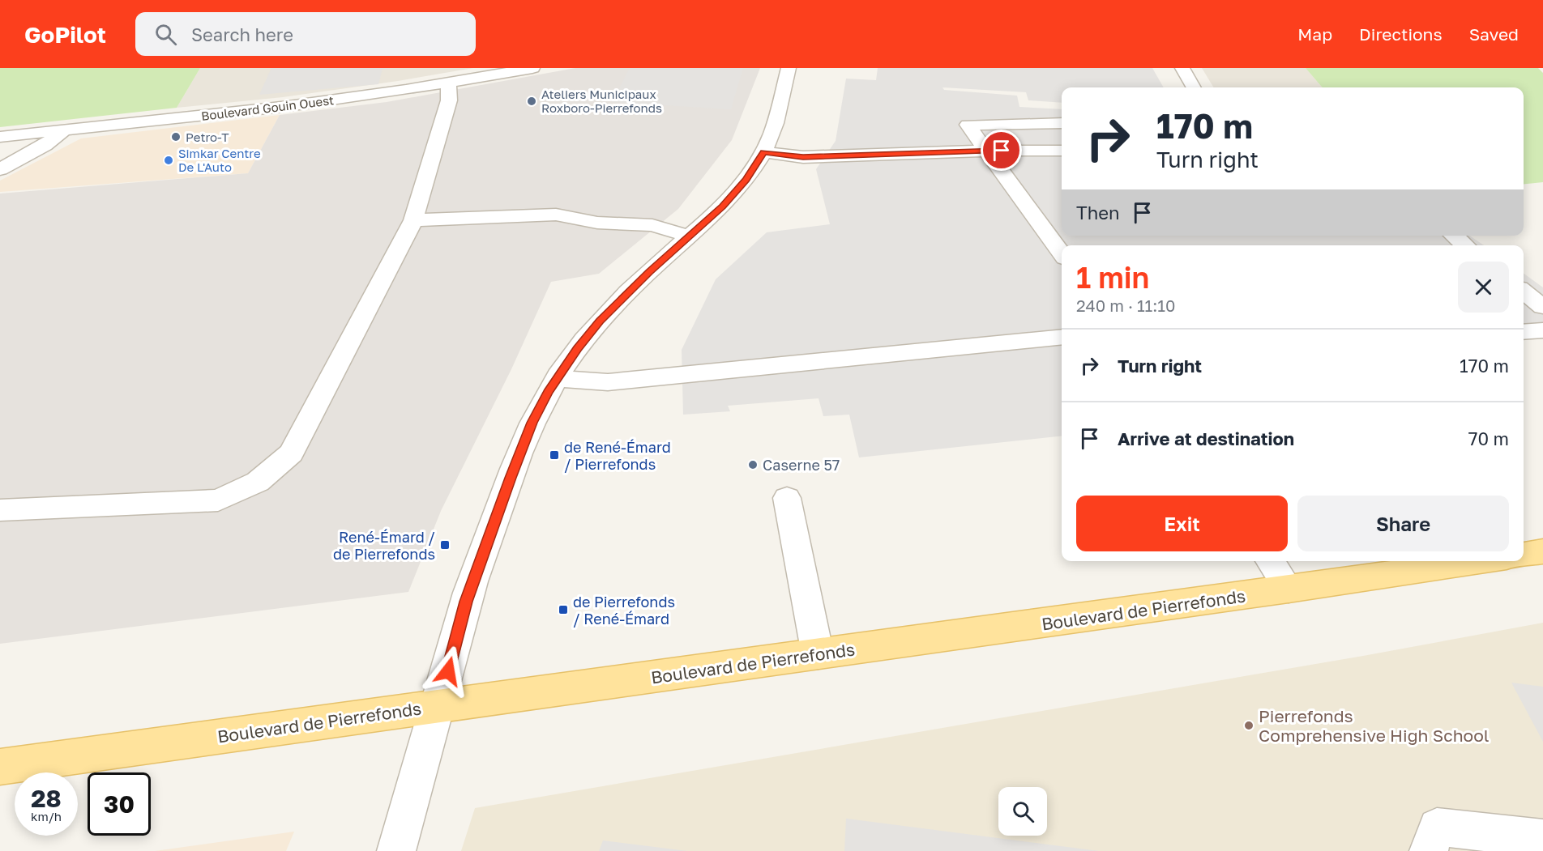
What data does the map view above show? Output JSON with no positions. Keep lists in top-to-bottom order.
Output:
{
  "streets": {
    "main road": ["Boulevard de Pierrefonds"],
    "street": ["Boulevard Gouin Ouest"]
  },
  "places": {
    "other": [
      "Ateliers Municipaux Roxboro-Pierrefonds",
      "Petro-T",
      "Simkar Centre De L'Auto",
      "Caserne 57",
      "Pierrefonds Comprehensive High School"
    ],
    "transit": ["de René-Émard / Pierrefonds", "René-Émard / de Pierrefonds", "de Pierrefonds / René-Émard"]
  },
  "page": {
    "header": "GoPilot",
    "search": "Search here",
    "nav": ["Map", "Directions", "Saved"],
    "turn": ["170 m", "Turn right"],
    "then": "Then",
    "heading": ["1 min", "240 m · 11:10"],
    "list": [
      {
        "name": "Turn right",
        "value": "170 m"
      },
      {
        "name": "Arrive at destination",
        "value": "70 m"
      }
    ],
    "buttons": ["Exit", "Share"],
    "speed": "28 km/h",
    "limit": "30"
  }
}
